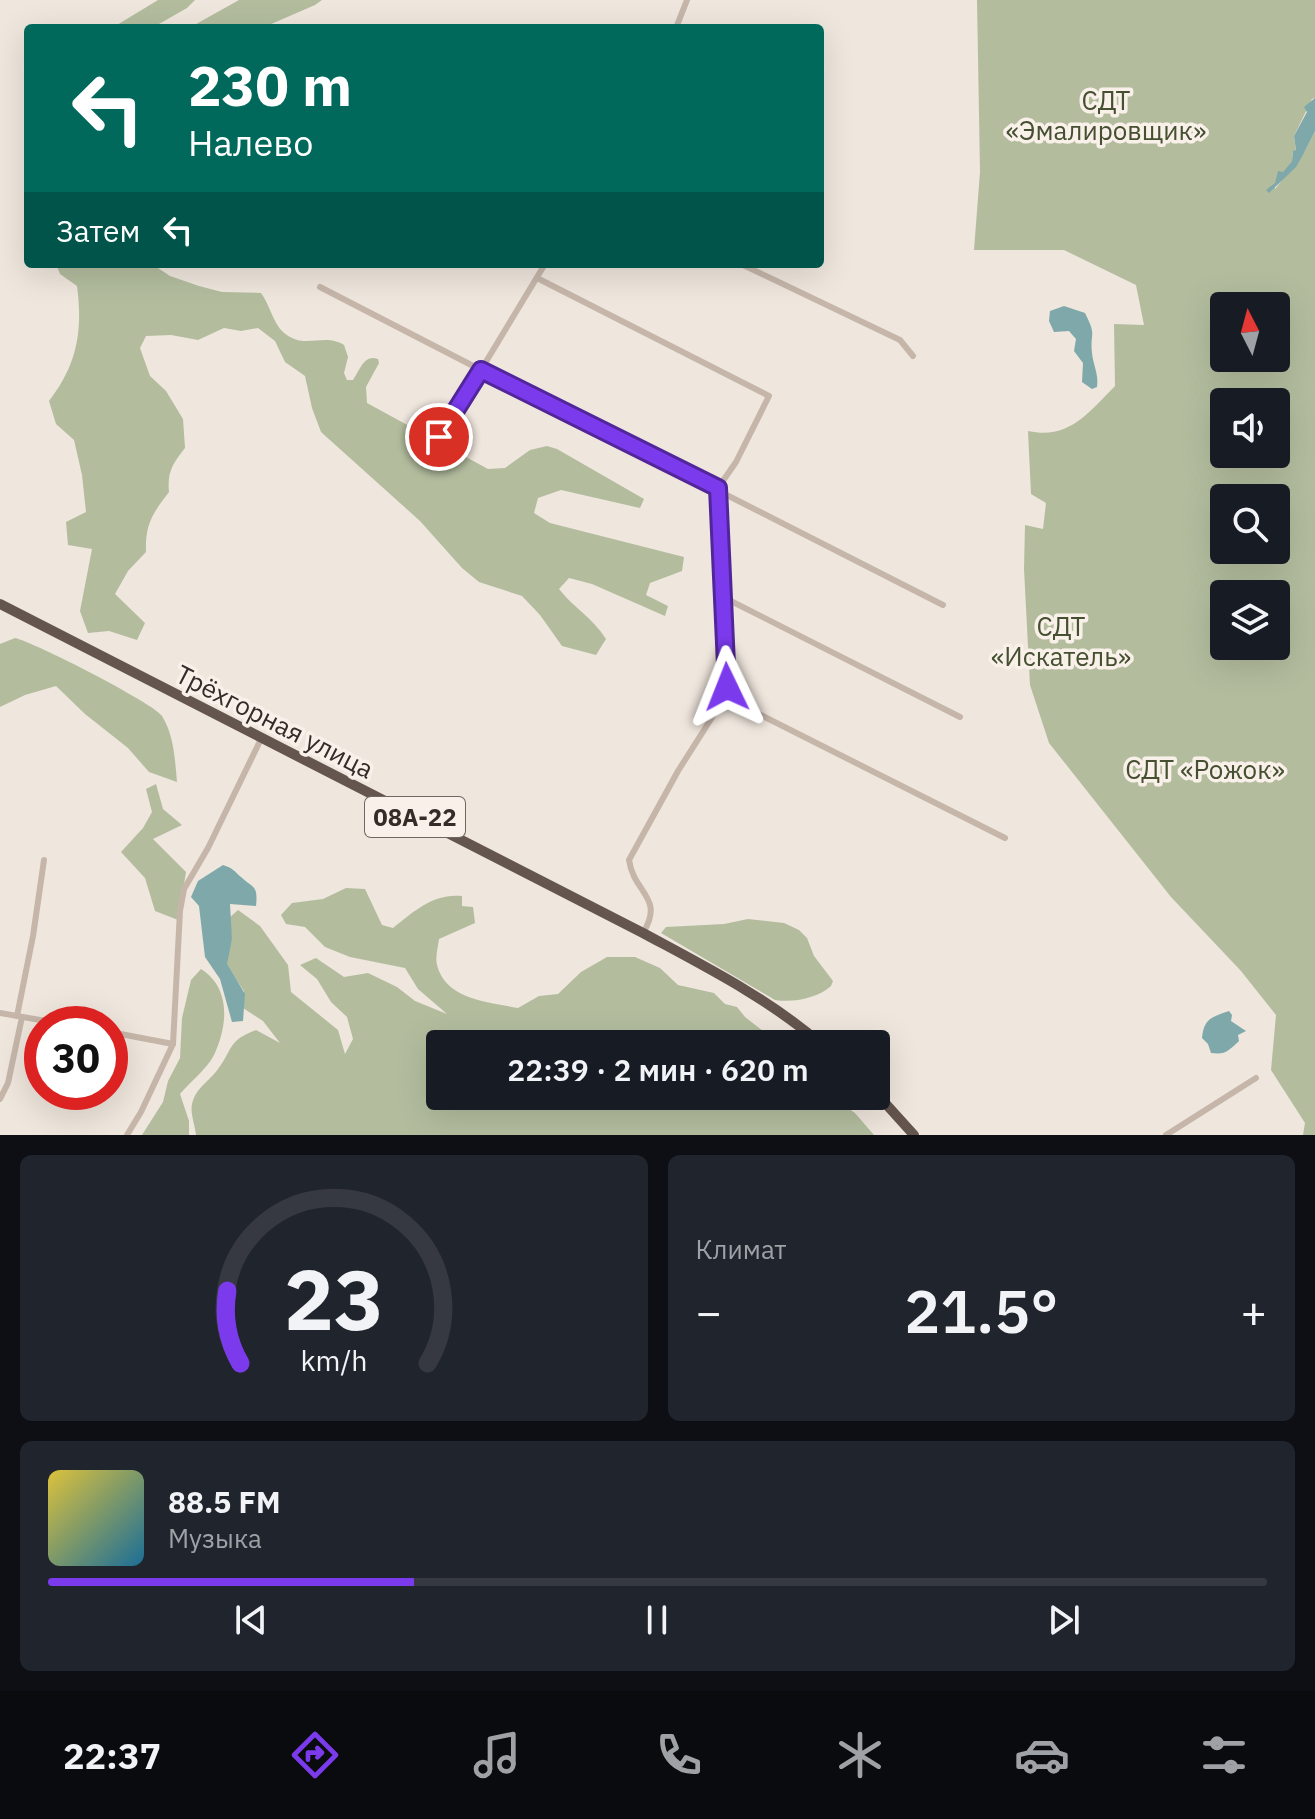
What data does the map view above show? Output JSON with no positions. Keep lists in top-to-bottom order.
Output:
{
  "streets": {
    "highway": ["Трёхгорная улица", "08А-22"]
  },
  "parks": ["СДТ «Эмалировщик»", "СДТ «Искатель»", "СДТ «Рожок»"],
  "north": "top",
  "page": {
    "turn": ["230 m", "Налево"],
    "then": "Затем",
    "limit": "30",
    "trip": "22:39 · 2 мин · 620 m",
    "tile": "Климат",
    "heat": ["−", "21.5°", "+"],
    "song": ["88.5 FM", "Музыка"],
    "tabs": "22:37",
    "gauge": ["23", "km/h"]
  }
}
